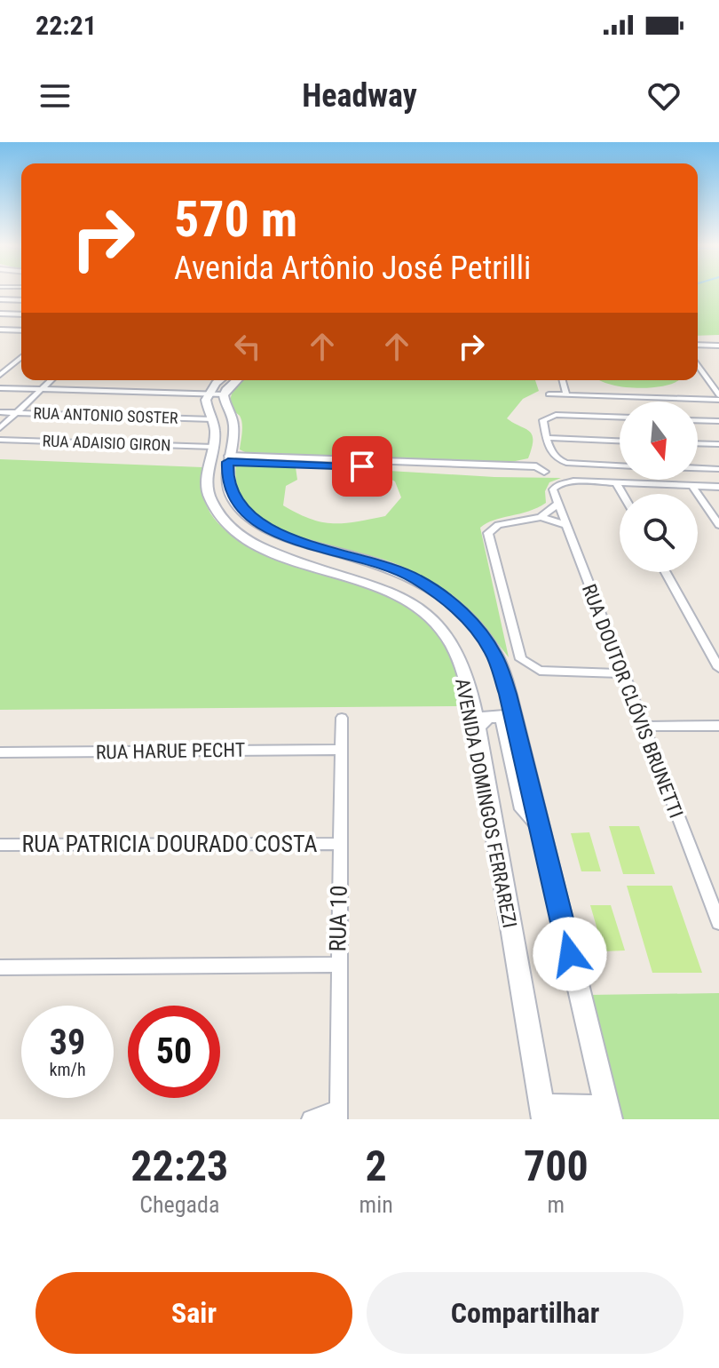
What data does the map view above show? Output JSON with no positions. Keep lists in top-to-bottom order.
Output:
{
  "streets": {
    "main road": ["AVENIDA DOMINGOS FERRAREZI"],
    "street": [
      "RUA ANTONIO SOSTER",
      "RUA ADAISIO GIRON",
      "RUA DOUTOR CLÓVIS BRUNETTI",
      "RUA HARUE PECHT",
      "RUA PATRICIA DOURADO COSTA",
      "RUA 10"
    ]
  },
  "crossings": [
    ["RUA ANTONIO SOSTER", "AVENIDA DOMINGOS FERRAREZI"],
    ["RUA ADAISIO GIRON", "AVENIDA DOMINGOS FERRAREZI"],
    ["RUA HARUE PECHT", "RUA 10"],
    ["RUA PATRICIA DOURADO COSTA", "RUA 10"]
  ],
  "north": "bottom",
  "page": {
    "status": "22:21",
    "header": "Headway",
    "turn": ["570 m", "Avenida Artônio José Petrilli"],
    "speed": "39 km/h",
    "limit": "50",
    "eta": [
      "22:23",
      "Chegada",
      "2",
      "min",
      "700",
      "m"
    ],
    "buttons": ["Sair", "Compartilhar"]
  }
}
